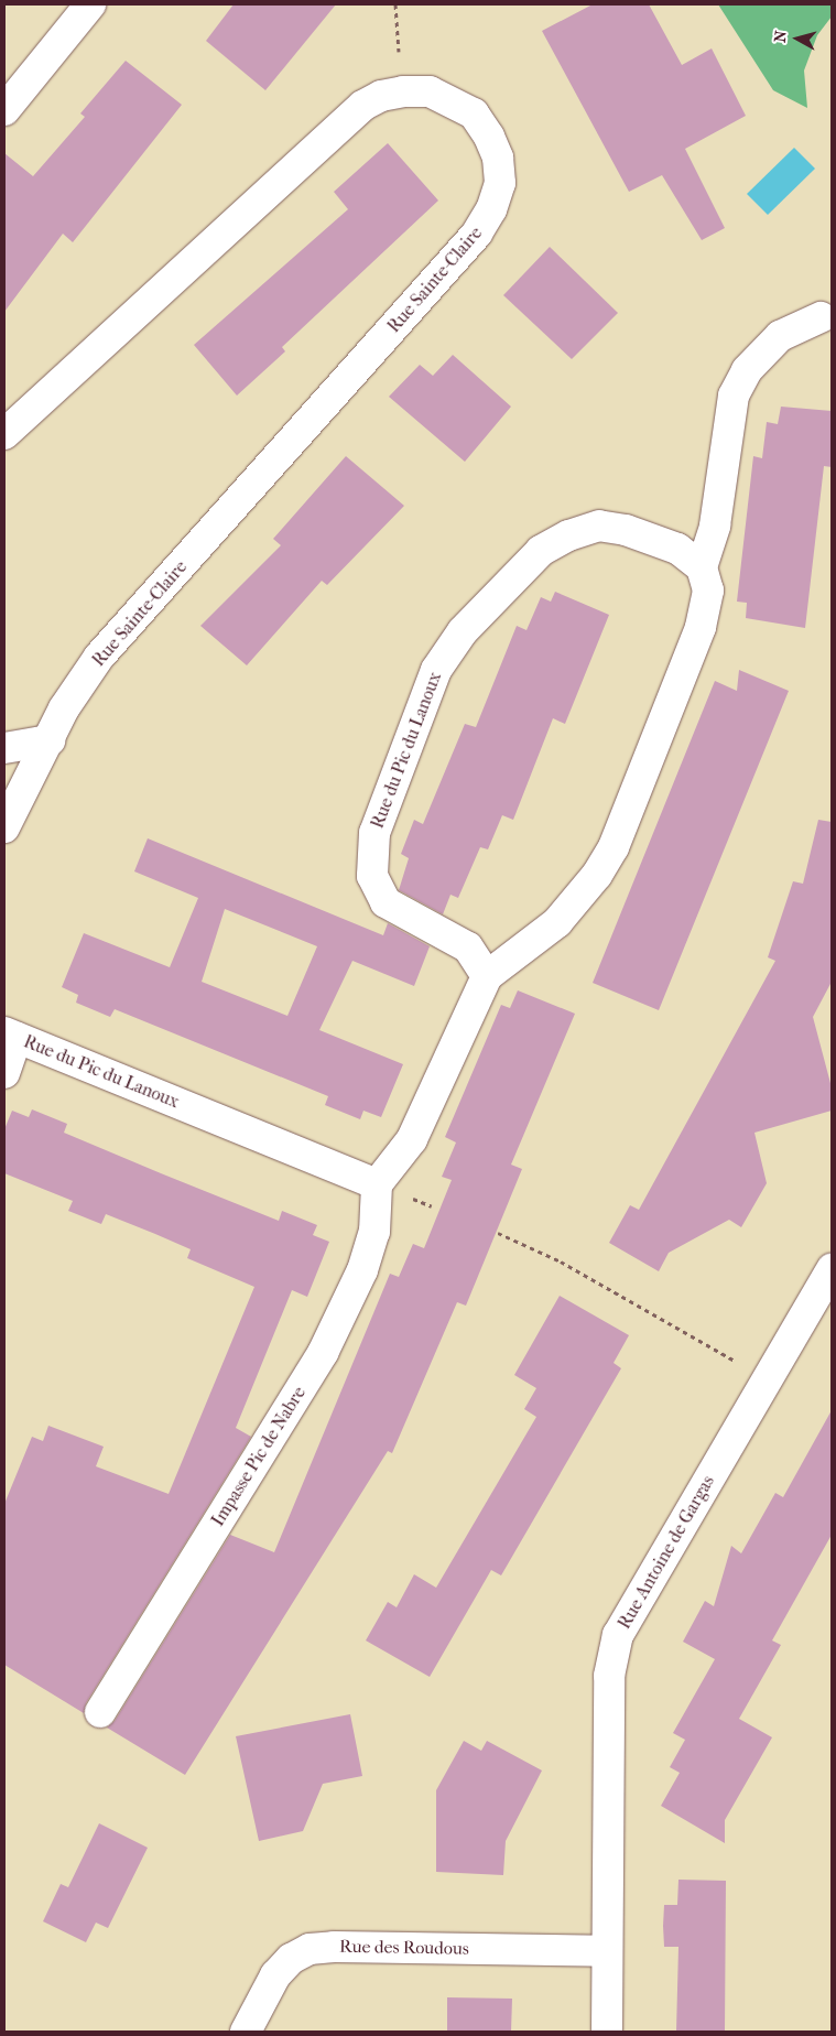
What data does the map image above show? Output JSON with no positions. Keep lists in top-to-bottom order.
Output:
{
  "streets": {
    "street": [
      "Rue Sainte-Claire",
      "Rue du Pic du Lanoux",
      "Impasse Pic de Nabre",
      "Rue Antoine de Gargas",
      "Rue des Roudous"
    ]
  },
  "crossings": [
    ["Rue du Pic du Lanoux", "Impasse Pic de Nabre"],
    ["Rue Antoine de Gargas", "Rue des Roudous"]
  ],
  "north": "left"
}
